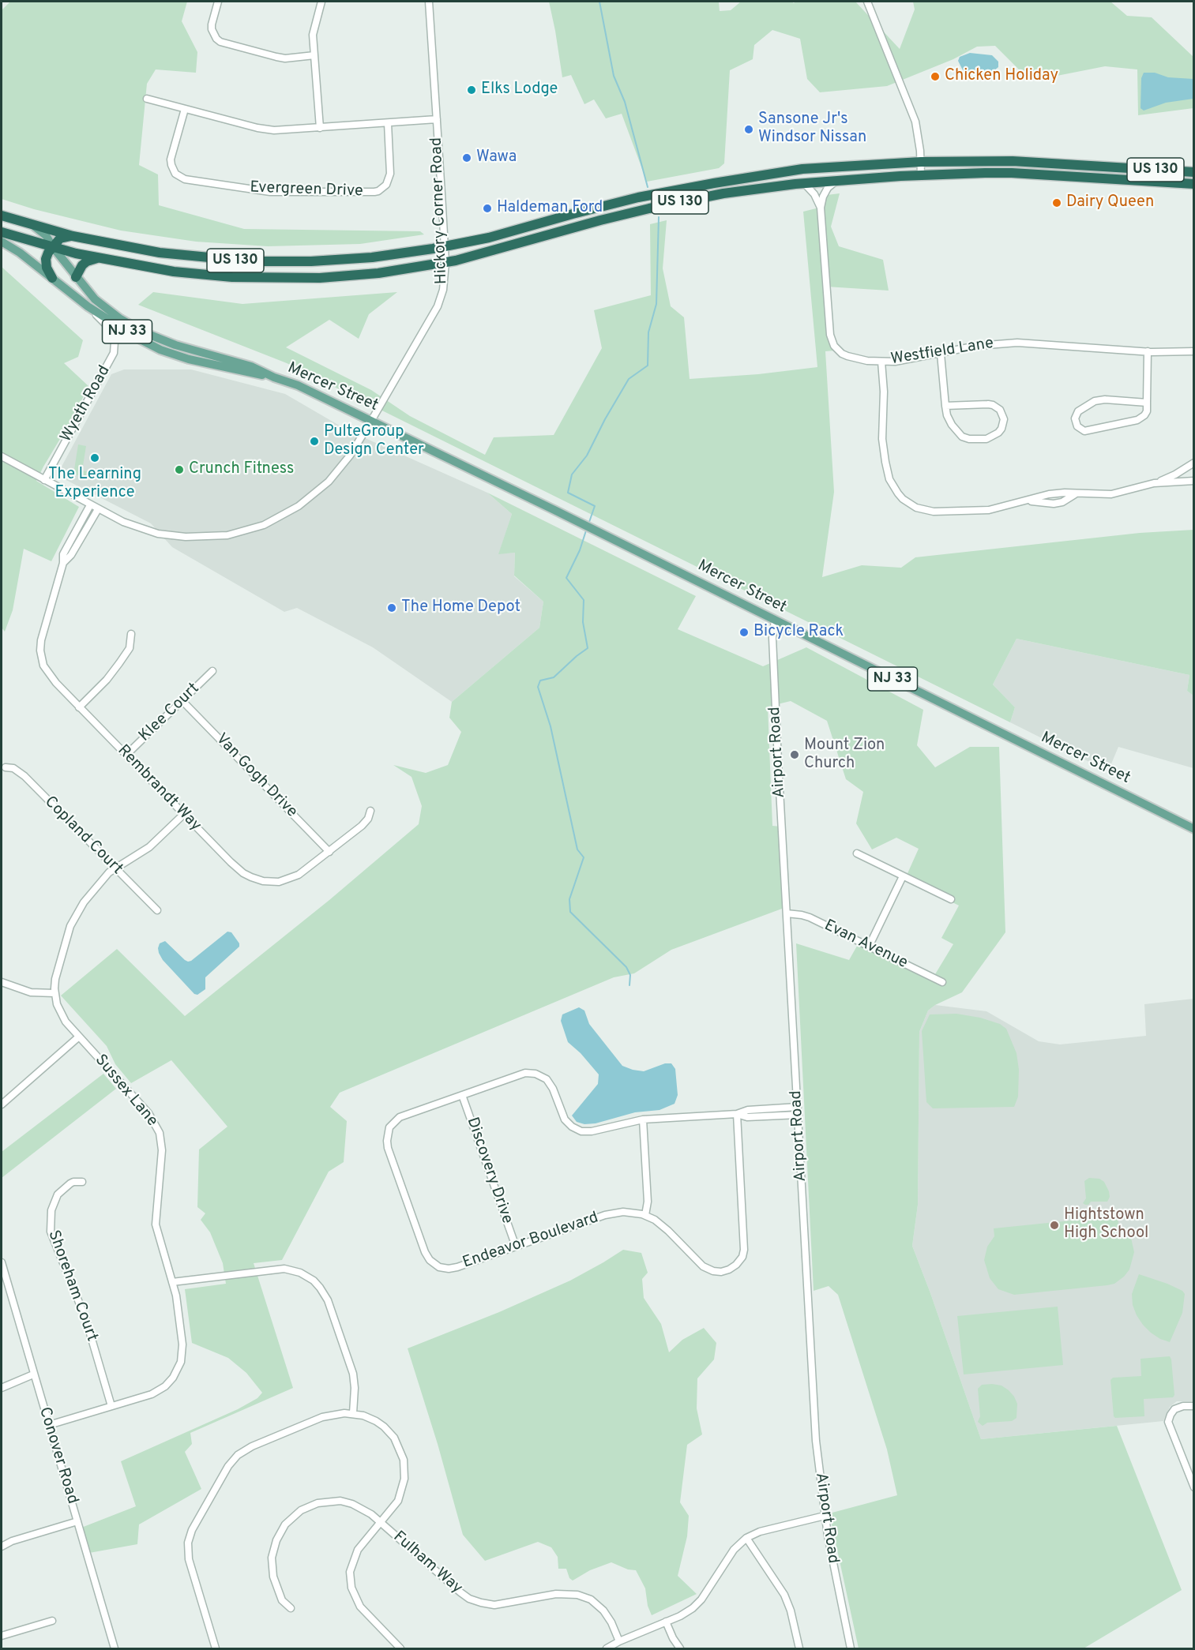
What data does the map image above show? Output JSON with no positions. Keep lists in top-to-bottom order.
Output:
{
  "streets": {
    "highway": ["US 130"],
    "main road": ["NJ 33", "Mercer Street"],
    "street": [
      "Evergreen Drive",
      "Hickory Corner Road",
      "Westfield Lane",
      "Wyeth Road",
      "Klee Court",
      "Airport Road",
      "Van Gogh Drive",
      "Rembrandt Way",
      "Copland Court",
      "Evan Avenue",
      "Sussex Lane",
      "Discovery Drive",
      "Endeavor Boulevard",
      "Shoreham Court",
      "Conover Road",
      "Fulham Way"
    ]
  },
  "crossings": [
    ["US 130", "Hickory Corner Road"],
    ["US 130", "Westfield Lane"],
    ["US 130", "Mercer Street"],
    ["Hickory Corner Road", "Mercer Street"],
    ["Hickory Corner Road", "Wyeth Road"],
    ["Hickory Corner Road", "Rembrandt Way"],
    ["Mercer Street", "Wyeth Road"],
    ["Mercer Street", "Airport Road"],
    ["Klee Court", "Van Gogh Drive"],
    ["Klee Court", "Rembrandt Way"],
    ["Airport Road", "Evan Avenue"],
    ["Airport Road", "Endeavor Boulevard"],
    ["Van Gogh Drive", "Rembrandt Way"],
    ["Rembrandt Way", "Sussex Lane"],
    ["Copland Court", "Sussex Lane"],
    ["Sussex Lane", "Shoreham Court"],
    ["Sussex Lane", "Conover Road"],
    ["Discovery Drive", "Endeavor Boulevard"]
  ],
  "places": [
    "Chicken Holiday",
    "Elks Lodge",
    "Sansone Jr's Windsor Nissan",
    "Wawa",
    "Dairy Queen",
    "Haldeman Ford",
    "PulteGroup Design Center",
    "The Learning Experience",
    "Crunch Fitness",
    "The Home Depot",
    "Bicycle Rack",
    "Mount Zion Church",
    "Hightstown High School"
  ]
}
